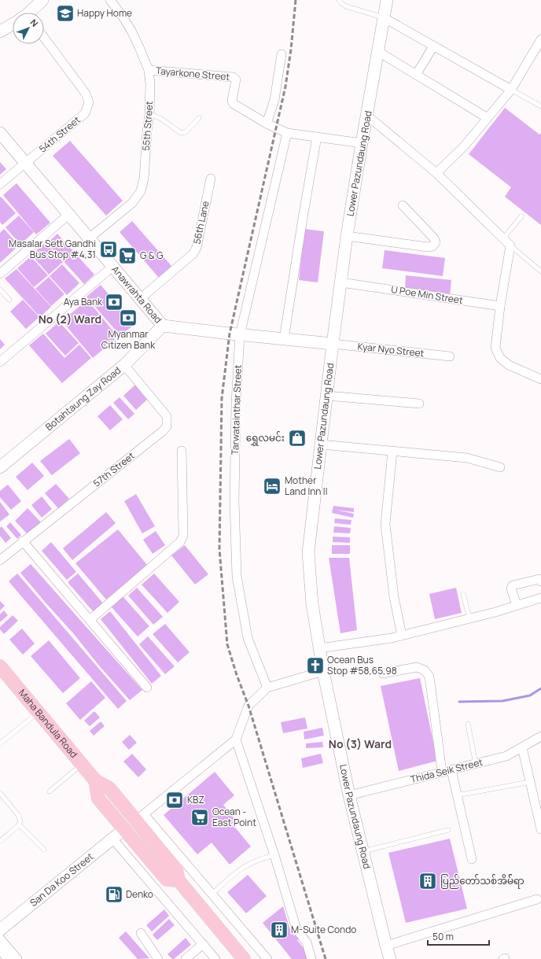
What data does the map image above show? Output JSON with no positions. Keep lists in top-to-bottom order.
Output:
{
  "streets": {
    "main road": [
      "Lower Pazundaung Road",
      "Anawrahta Road",
      "Botahtaung Zay Road",
      "Maha Bandula Road",
      "San Da Koo Street"
    ],
    "street": [
      "Tayarkone Street",
      "55th Street",
      "54th Street",
      "56th Lane",
      "U Poe Min Street",
      "Kyar Nyo Street",
      "Tarwatainthar Street",
      "57th Street",
      "Thida Seik Street"
    ]
  },
  "crossings": [
    ["Tayarkone Street", "55th Street"],
    ["55th Street", "Anawrahta Road"],
    ["54th Street", "Anawrahta Road"],
    ["Lower Pazundaung Road", "Anawrahta Road"],
    ["Lower Pazundaung Road", "U Poe Min Street"],
    ["Lower Pazundaung Road", "Kyar Nyo Street"],
    ["Lower Pazundaung Road", "Thida Seik Street"],
    ["56th Lane", "Anawrahta Road"],
    ["Anawrahta Road", "Kyar Nyo Street"],
    ["Anawrahta Road", "Botahtaung Zay Road"],
    ["Anawrahta Road", "Tarwatainthar Street"],
    ["Botahtaung Zay Road", "57th Street"]
  ],
  "districts": ["No (2) Ward", "No (3) Ward"],
  "places": {
    "school or university": ["Happy Home"],
    "bus stop": ["Masalar Sett Gandhi Bus Stop #4,31"],
    "supermarket": ["G & G", "Ocean - East Point"],
    "bank": ["Aya Bank", "Myanmar Citizen Bank", "KBZ"],
    "shop": ["ရွှေလမင်း"],
    "hotel": ["Mother Land Inn II"],
    "church": ["Ocean Bus Stop #58,65,98"],
    "building": ["ပြည်တော်သစ်အိမ််ရာ", "M-Suite Condo"],
    "fuel station": ["Denko"]
  },
  "scale_bar": "50 m",
  "north": "top right"
}
